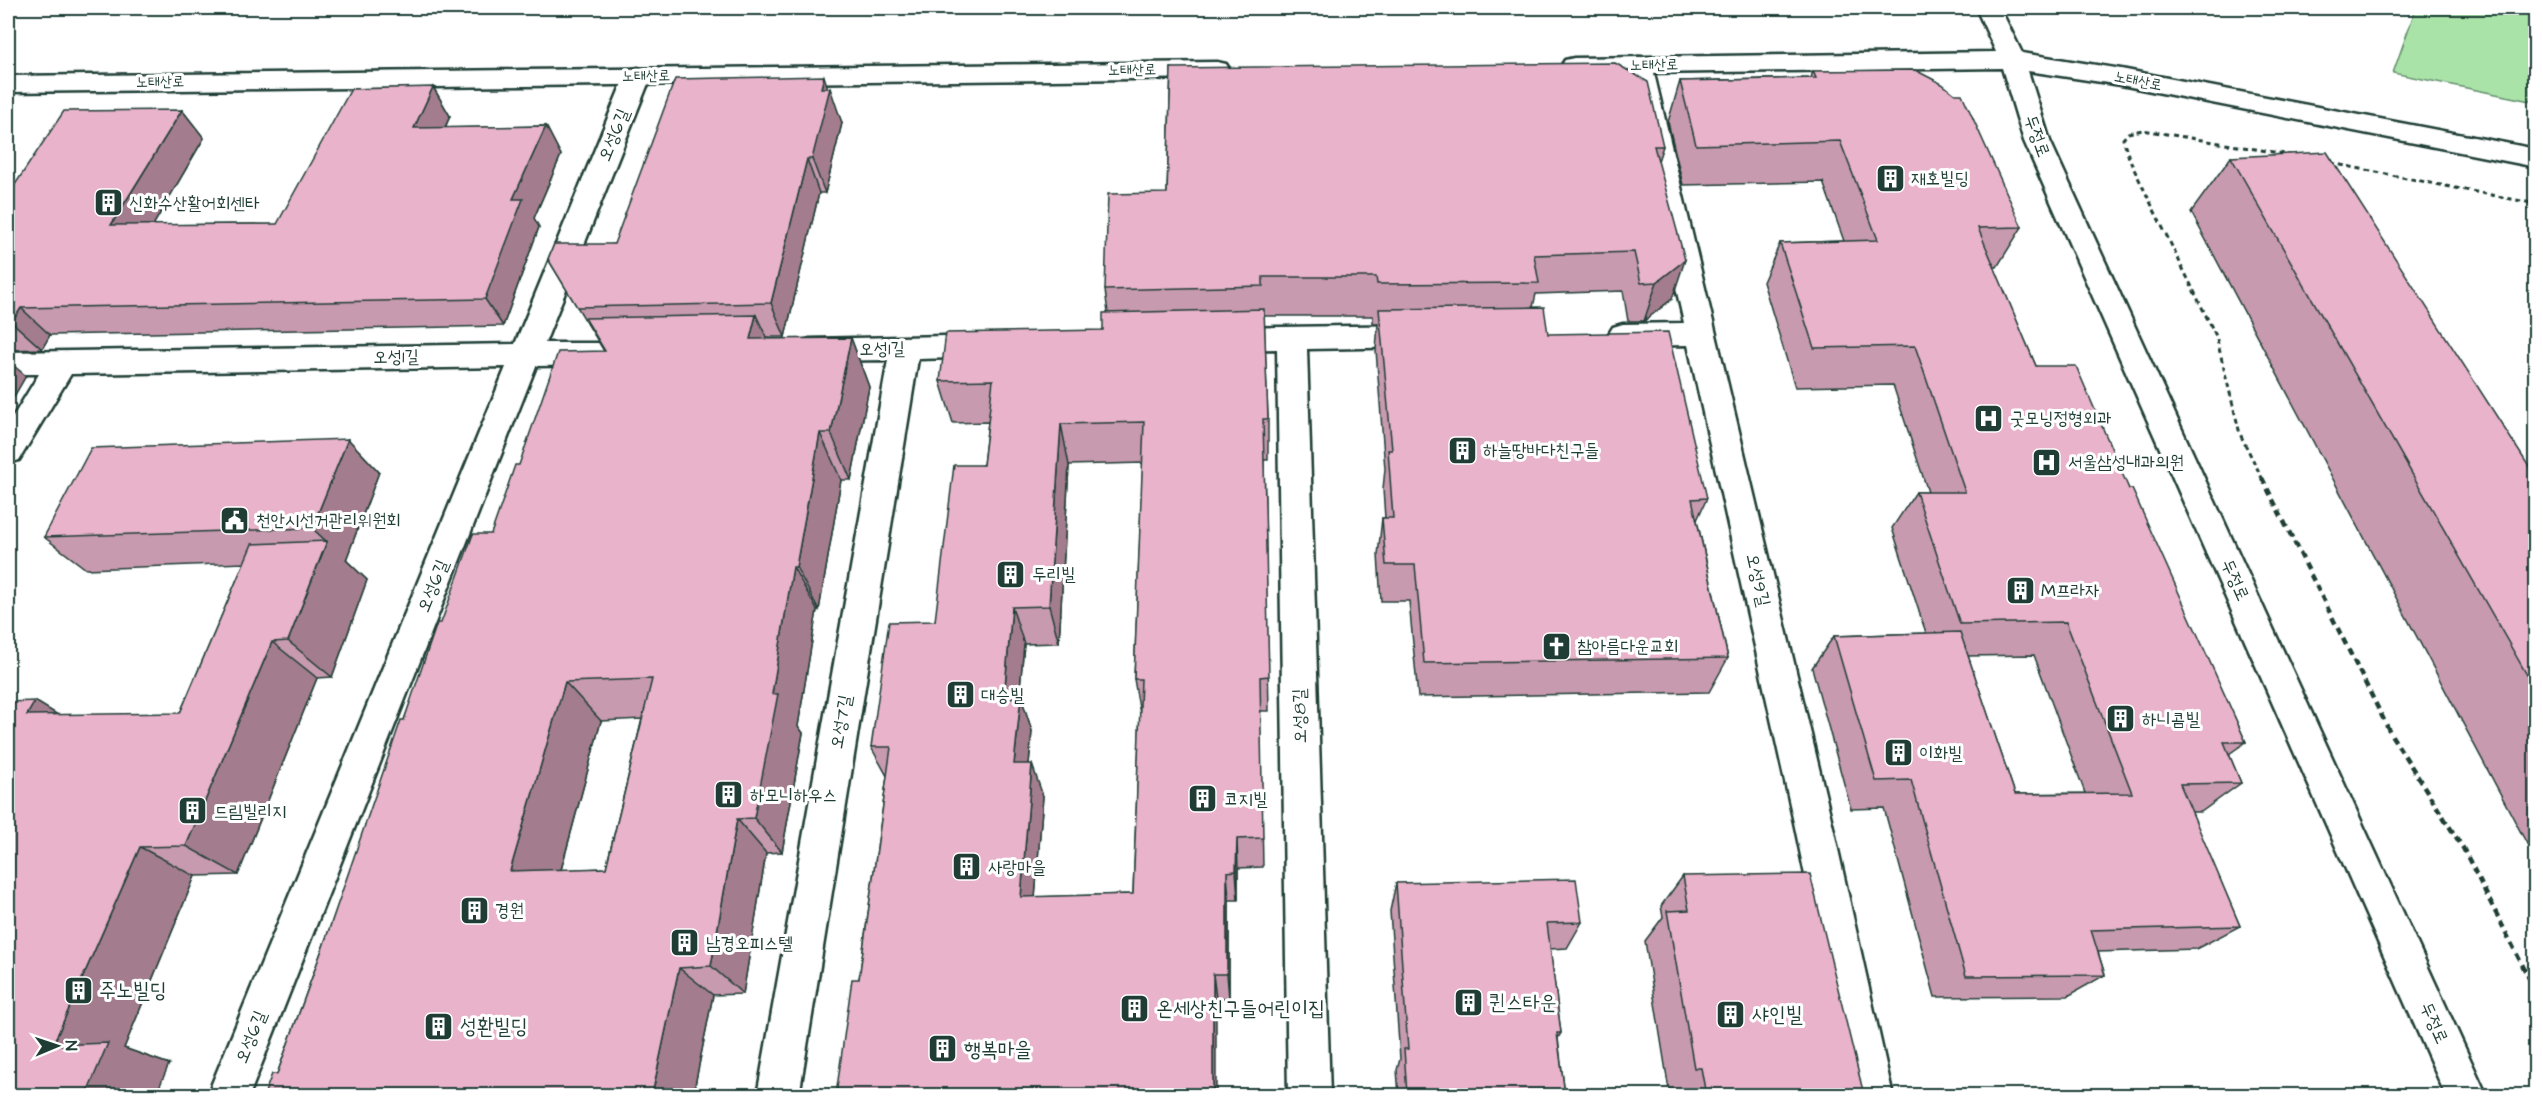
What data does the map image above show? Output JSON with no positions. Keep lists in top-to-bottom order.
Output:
{
  "streets": {
    "street": [
      "노태산로",
      "오성6길",
      "두정로",
      "오성1길",
      "오성9길",
      "오성8길",
      "오성7길"
    ]
  },
  "crossings": [
    ["노태산로", "오성6길"],
    ["노태산로", "두정로"],
    ["노태산로", "오성9길"],
    ["오성6길", "오성1길"],
    ["오성1길", "오성7길"]
  ],
  "places": {
    "building": [
      "재호빌딩",
      "신화수산활어회센타",
      "하늘땅바다친구들",
      "두리빌",
      "M프라자",
      "대승빌",
      "하니콤빌",
      "이화빌",
      "하모니하우스",
      "코지빌",
      "드림빌리지",
      "사랑마을",
      "경원",
      "남경오피스텔",
      "주노빌딩",
      "퀸스타운",
      "온세상친구들어린이집",
      "샤인빌",
      "성환빌딩",
      "행복마을"
    ],
    "hospital": ["굿모닝정형외과", "서울삼성내과의원"],
    "public building": ["천안시선거관리위원회"],
    "church": ["참아름다운교회"]
  },
  "north": "right"
}
